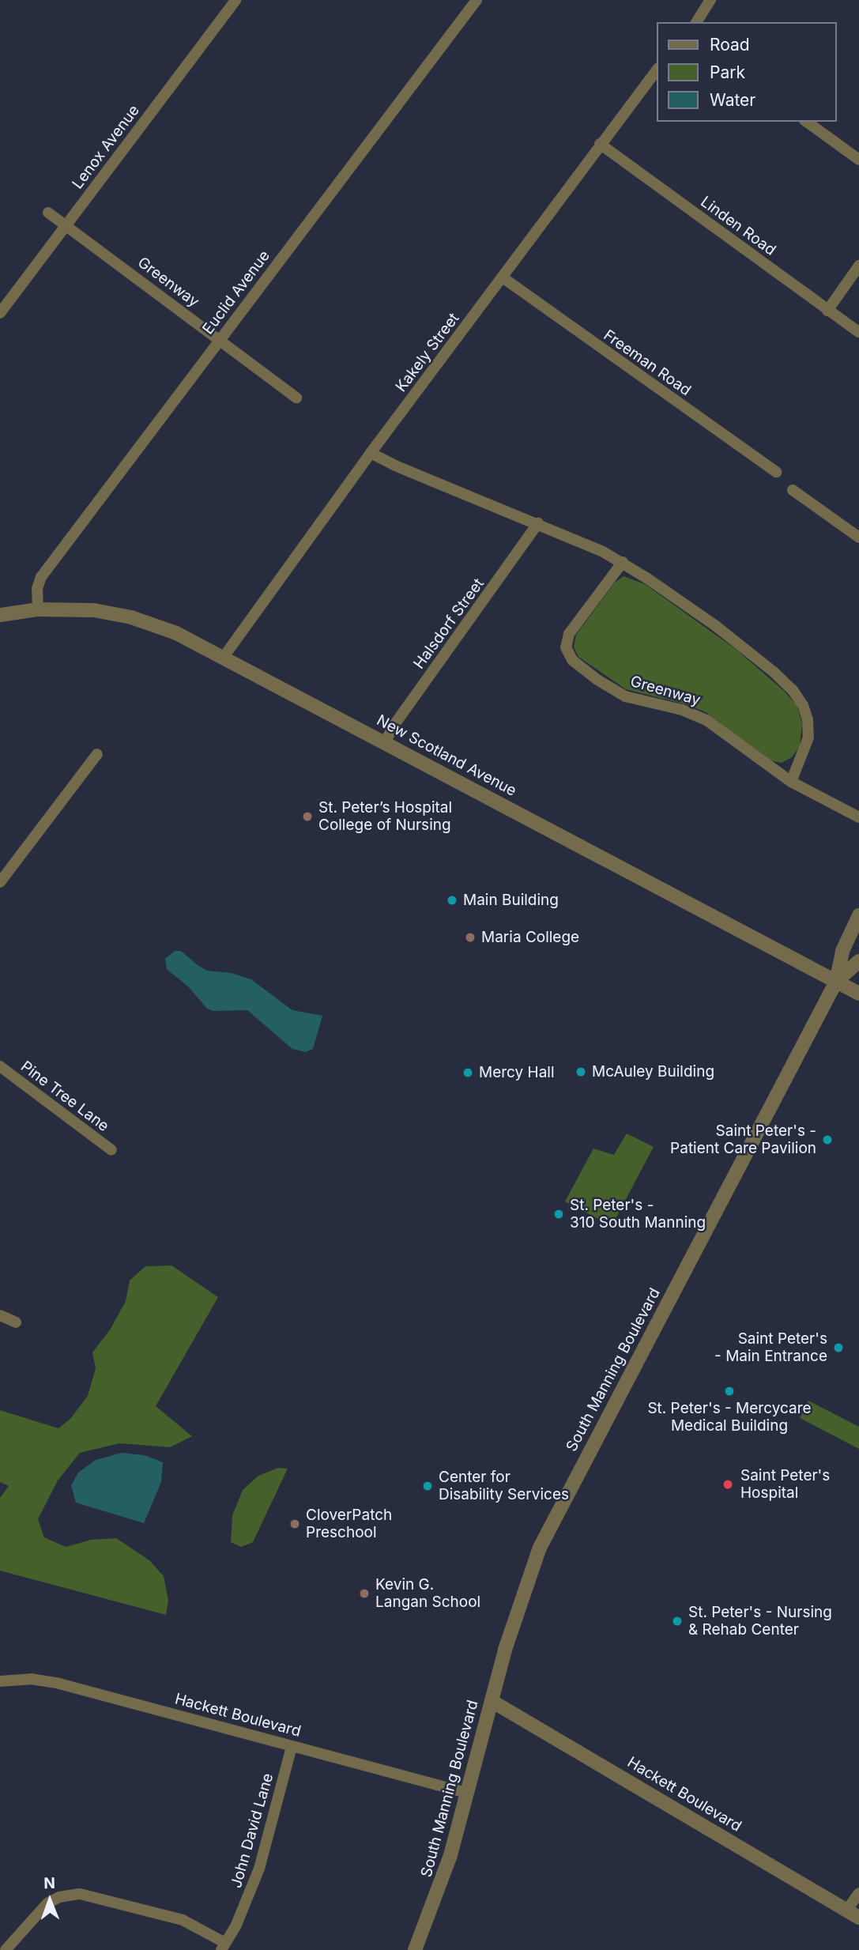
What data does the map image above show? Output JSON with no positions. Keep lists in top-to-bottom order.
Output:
{
  "streets": {
    "street": [
      "Lenox Avenue",
      "Linden Road",
      "Greenway",
      "Euclid Avenue",
      "Kakely Street",
      "Freeman Road",
      "Halsdorf Street",
      "New Scotland Avenue",
      "Pine Tree Lane",
      "South Manning Boulevard",
      "Hackett Boulevard",
      "John David Lane"
    ]
  },
  "crossings": [
    ["Lenox Avenue", "Greenway"],
    ["Linden Road", "Kakely Street"],
    ["Greenway", "Euclid Avenue"],
    ["Euclid Avenue", "New Scotland Avenue"],
    ["Kakely Street", "Freeman Road"],
    ["Kakely Street", "New Scotland Avenue"],
    ["Halsdorf Street", "New Scotland Avenue"],
    ["New Scotland Avenue", "South Manning Boulevard"],
    ["South Manning Boulevard", "Hackett Boulevard"],
    ["Hackett Boulevard", "John David Lane"]
  ],
  "places": [
    "St. Peter’s Hospital College of Nursing",
    "Main Building",
    "Maria College",
    "McAuley Building",
    "Mercy Hall",
    "Saint Peter's - Patient Care Pavilion",
    "St. Peter's - 310 South Manning",
    "Saint Peter's - Main Entrance",
    "St. Peter's - Mercycare Medical Building",
    "Saint Peter's Hospital",
    "Center for Disability Services",
    "CloverPatch Preschool",
    "Kevin G. Langan School",
    "St. Peter's - Nursing & Rehab Center"
  ],
  "legend": ["Road", "Park", "Water"],
  "north": "top"
}
